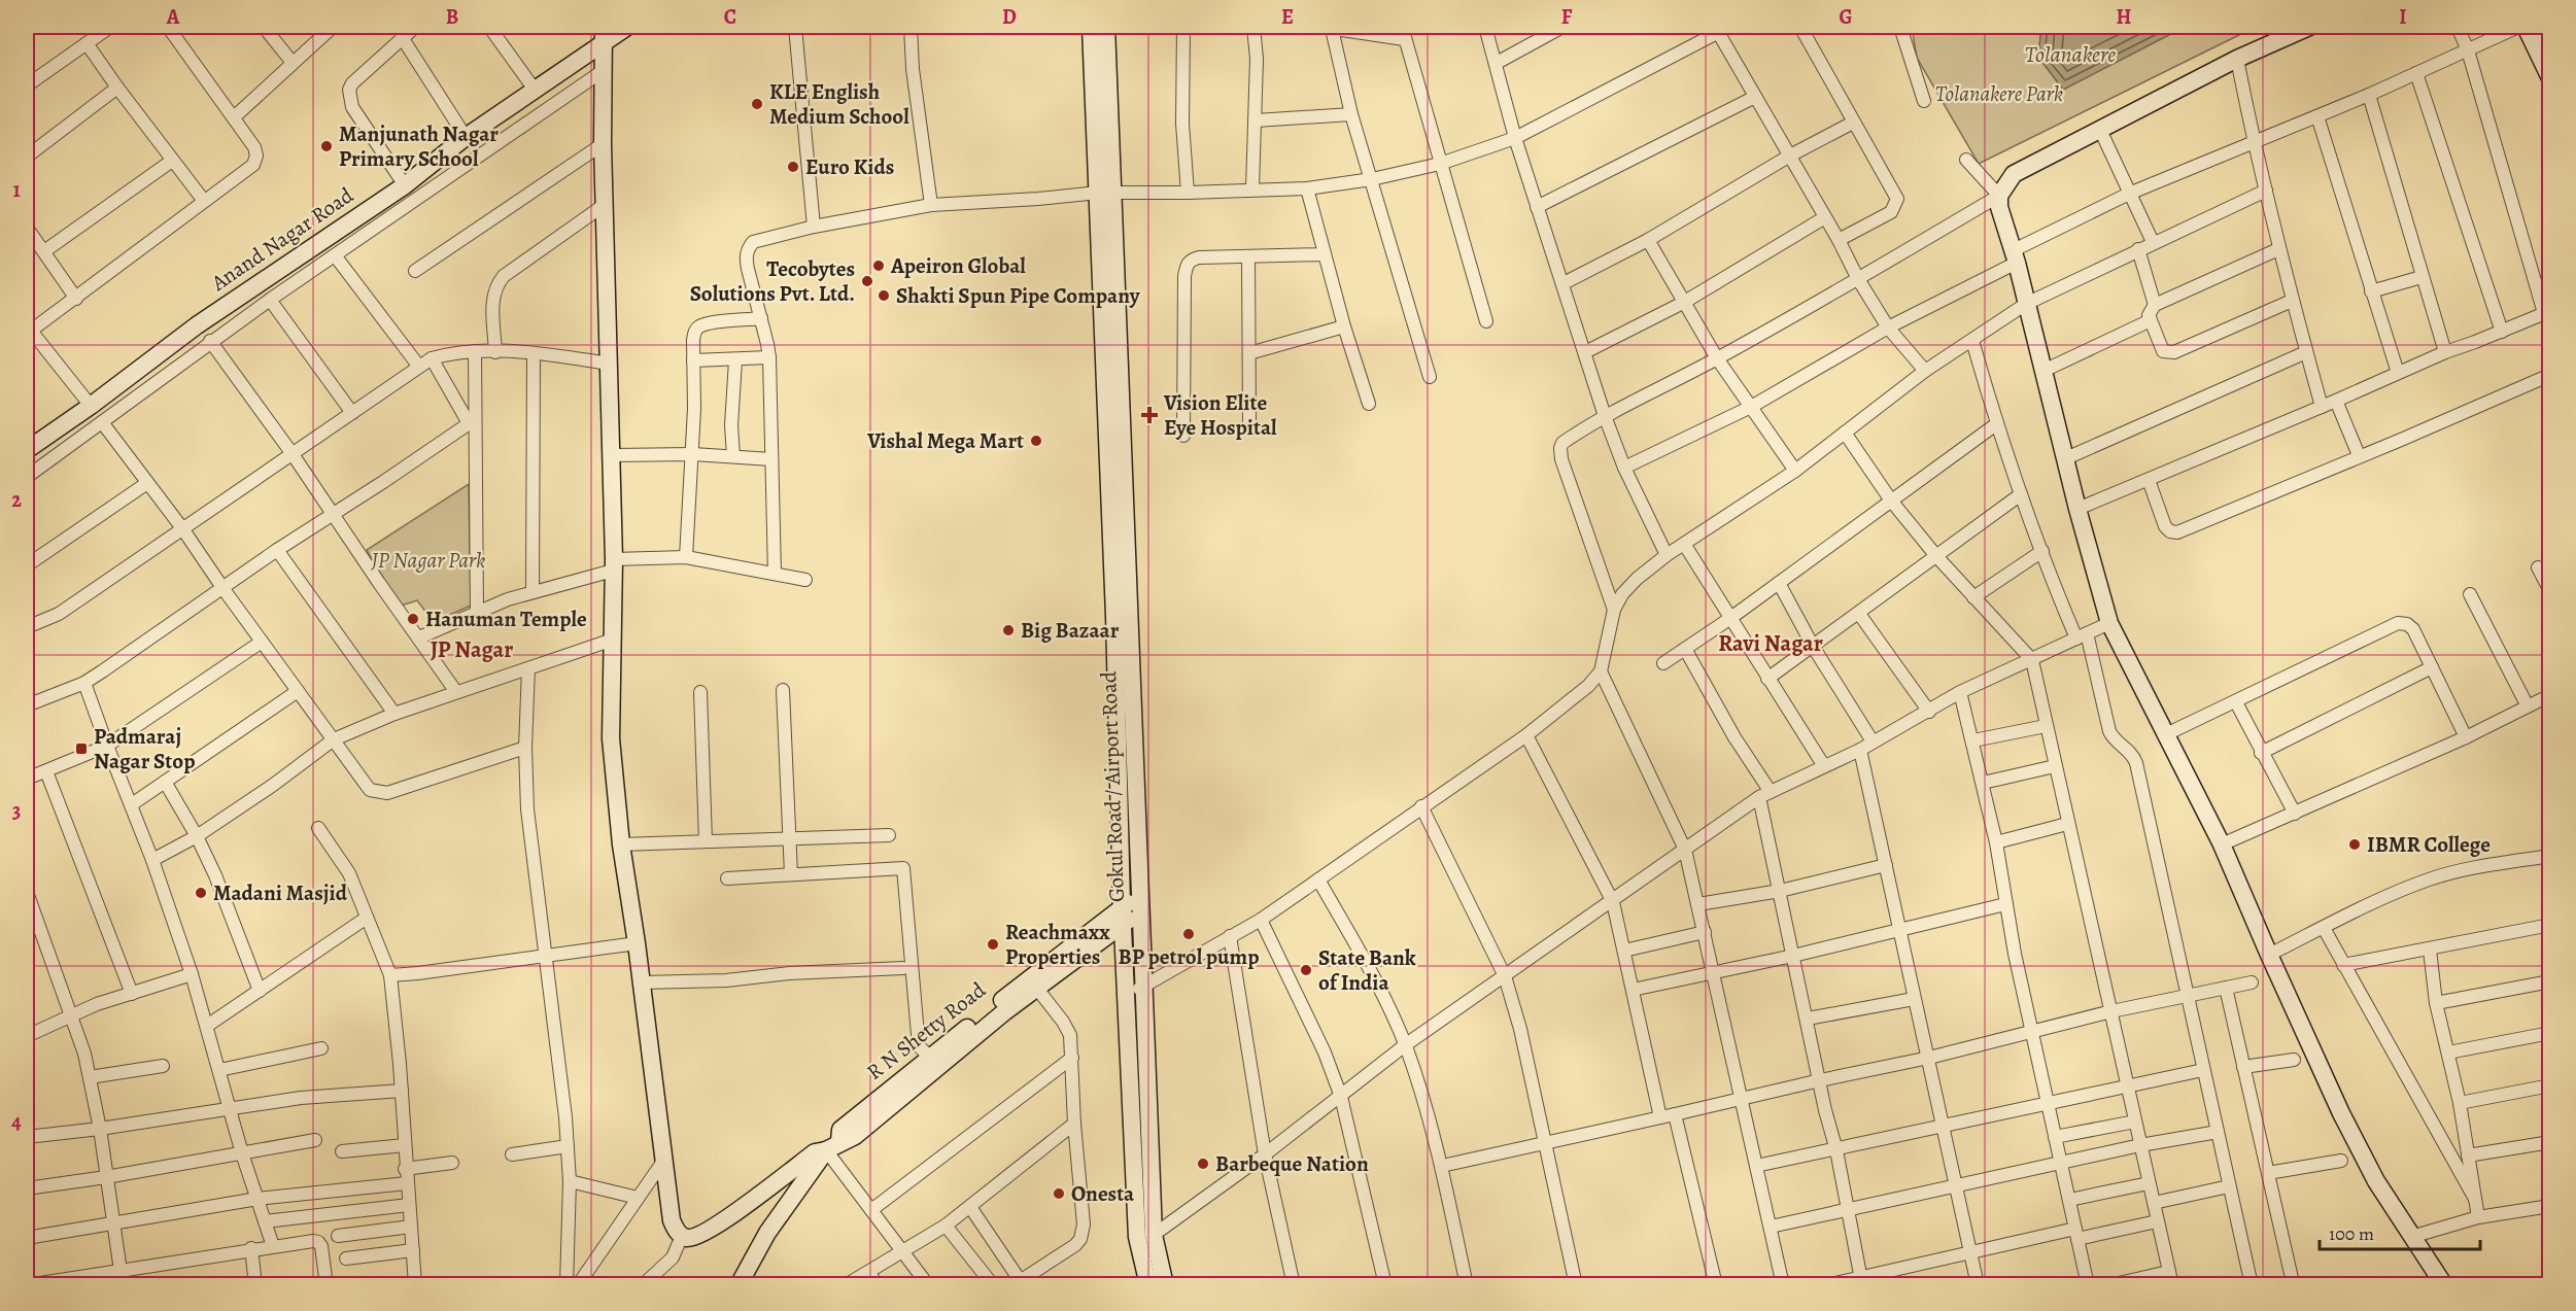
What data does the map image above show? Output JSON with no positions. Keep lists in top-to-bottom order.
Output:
{
  "streets": {
    "street": ["Anand Nagar Road", "Gokul Road / Airport Road", "R N Shetty Road"]
  },
  "crossings": [
    ["Gokul Road / Airport Road", "R N Shetty Road"]
  ],
  "districts": ["Ravi Nagar", "JP Nagar"],
  "water": ["Tolanakere"],
  "parks": ["Tolanakere Park", "JP Nagar Park"],
  "places": {
    "other": [
      "KLE English Medium School",
      "Manjunath Nagar Primary School",
      "Euro Kids",
      "Apeiron Global",
      "Tecobytes Solutions Pvt. Ltd.",
      "Shakti Spun Pipe Company",
      "Vishal Mega Mart",
      "Hanuman Temple",
      "Big Bazaar",
      "IBMR College",
      "Madani Masjid",
      "BP petrol pump",
      "Reachmaxx Properties",
      "State Bank of India",
      "Barbeque Nation",
      "Onesta"
    ],
    "health": ["Vision Elite Eye Hospital"],
    "transit": ["Padmaraj Nagar Stop"]
  },
  "scale_bar": "100 m",
  "grid": {
    "columns": [
      "A",
      "B",
      "C",
      "D",
      "E",
      "F",
      "G",
      "H",
      "I"
    ],
    "rows": [
      "1",
      "2",
      "3",
      "4"
    ]
  }
}
